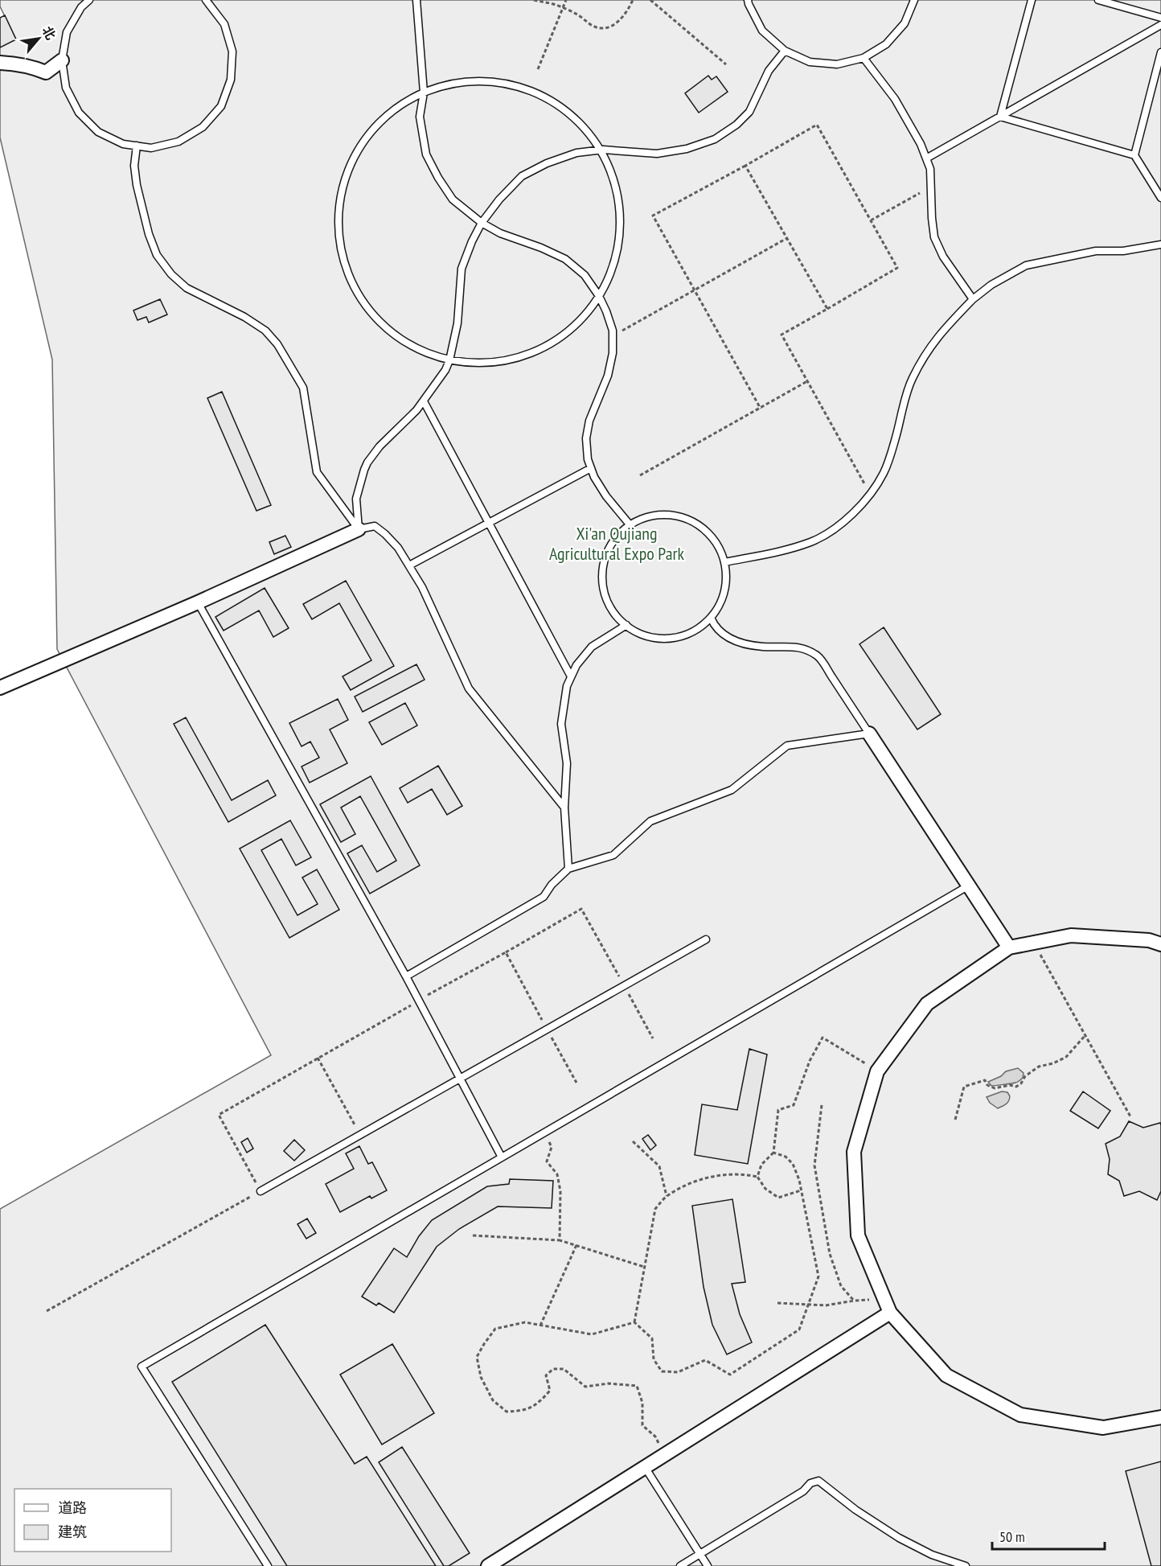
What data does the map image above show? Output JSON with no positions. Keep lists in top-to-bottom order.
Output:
{
  "parks": ["Xi'an Qujiang Agricultural Expo Park"],
  "legend": ["道路", "建筑"],
  "scale_bar": "50 m",
  "north": "top right"
}
